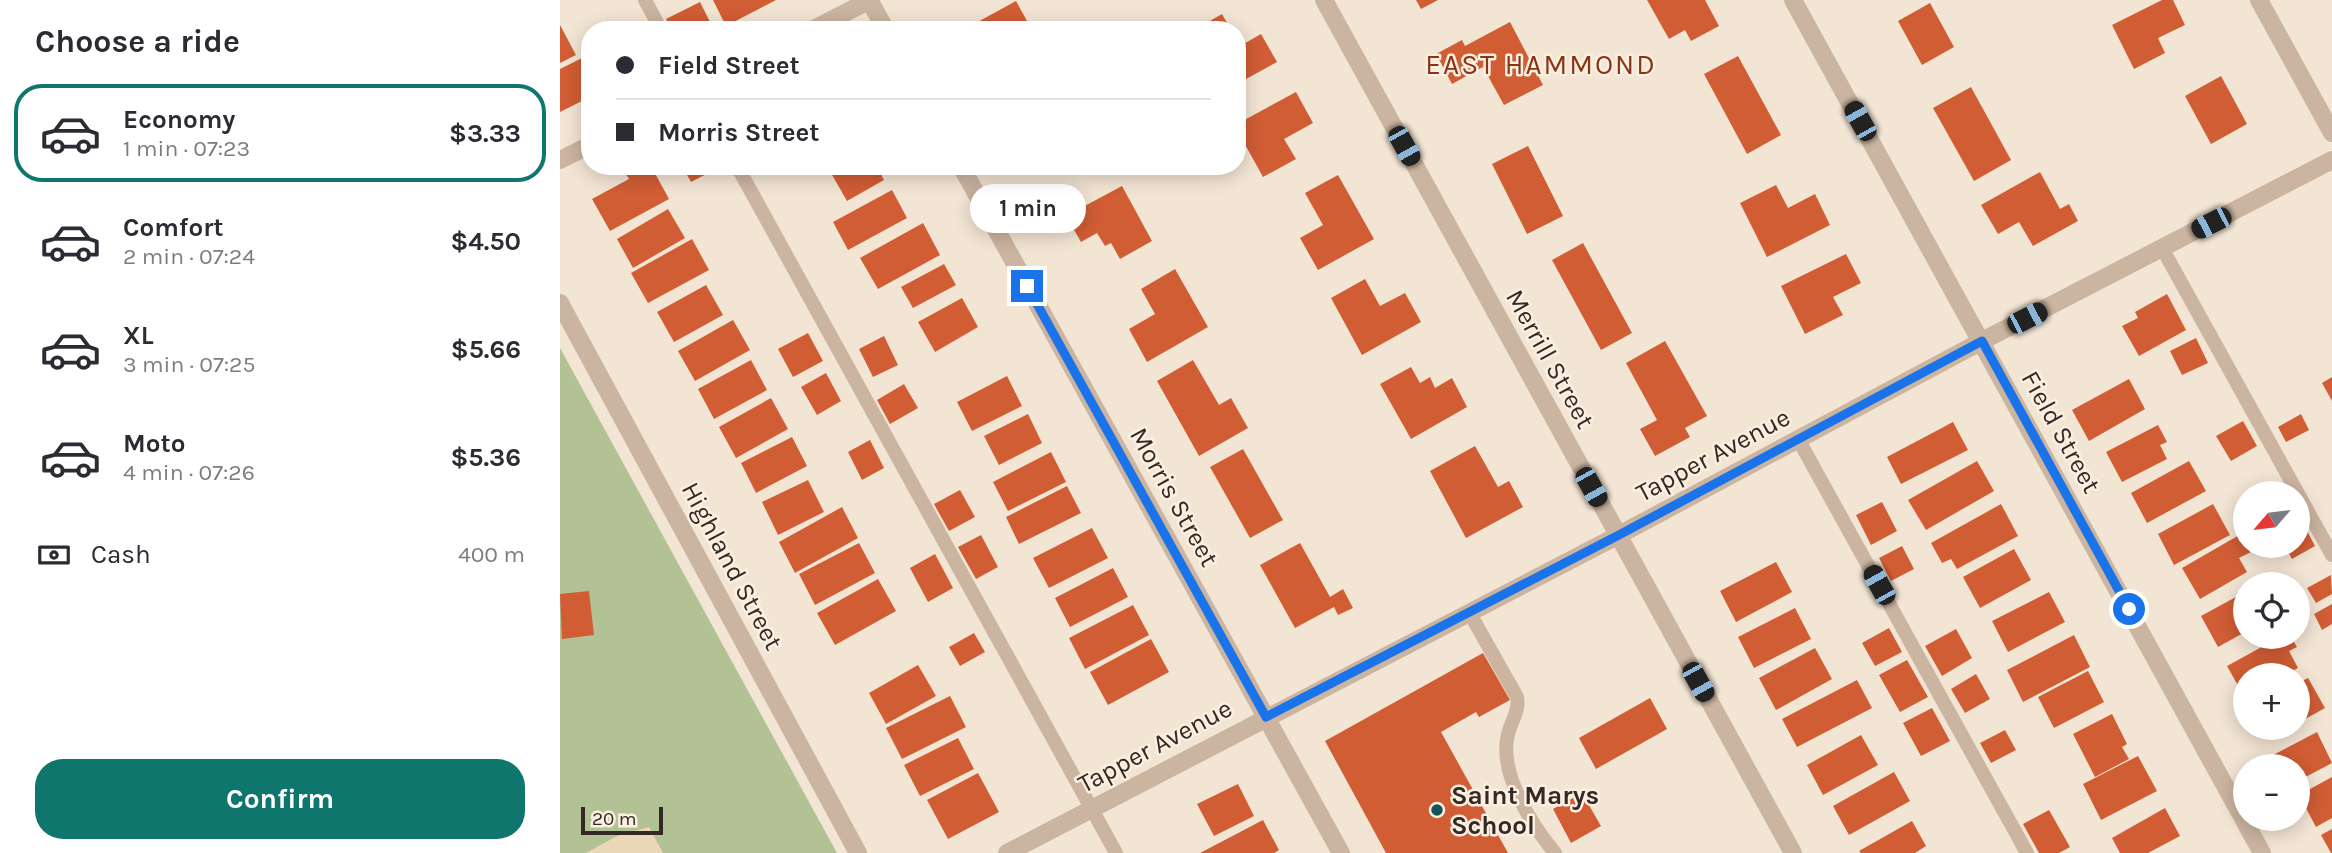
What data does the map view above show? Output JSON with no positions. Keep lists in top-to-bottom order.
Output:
{
  "streets": {
    "street": [
      "Merrill Street",
      "Field Street",
      "Tapper Avenue",
      "Morris Street",
      "Highland Street"
    ]
  },
  "crossings": [
    ["Merrill Street", "Tapper Avenue"],
    ["Field Street", "Tapper Avenue"],
    ["Tapper Avenue", "Morris Street"]
  ],
  "districts": ["EAST HAMMOND"],
  "places": ["Saint Marys School"],
  "scale_bar": "20 m",
  "north": "bottom left",
  "page": {
    "heading": "Choose a ride",
    "banner": ["Field Street", "Morris Street"],
    "list": [
      {
        "name": "Economy",
        "note": "1 min · 07:23",
        "value": "$3.33"
      },
      {
        "name": "Comfort",
        "note": "2 min · 07:24",
        "value": "$4.50"
      },
      {
        "name": "XL",
        "note": "3 min · 07:25",
        "value": "$5.66"
      },
      {
        "name": "Moto",
        "note": "4 min · 07:26",
        "value": "$5.36"
      }
    ],
    "bubble": "1 min",
    "map_buttons": ["+", "−"],
    "pay": ["Cash", "400 m"],
    "buttons": "Confirm",
    "scale": "20 m"
  }
}
